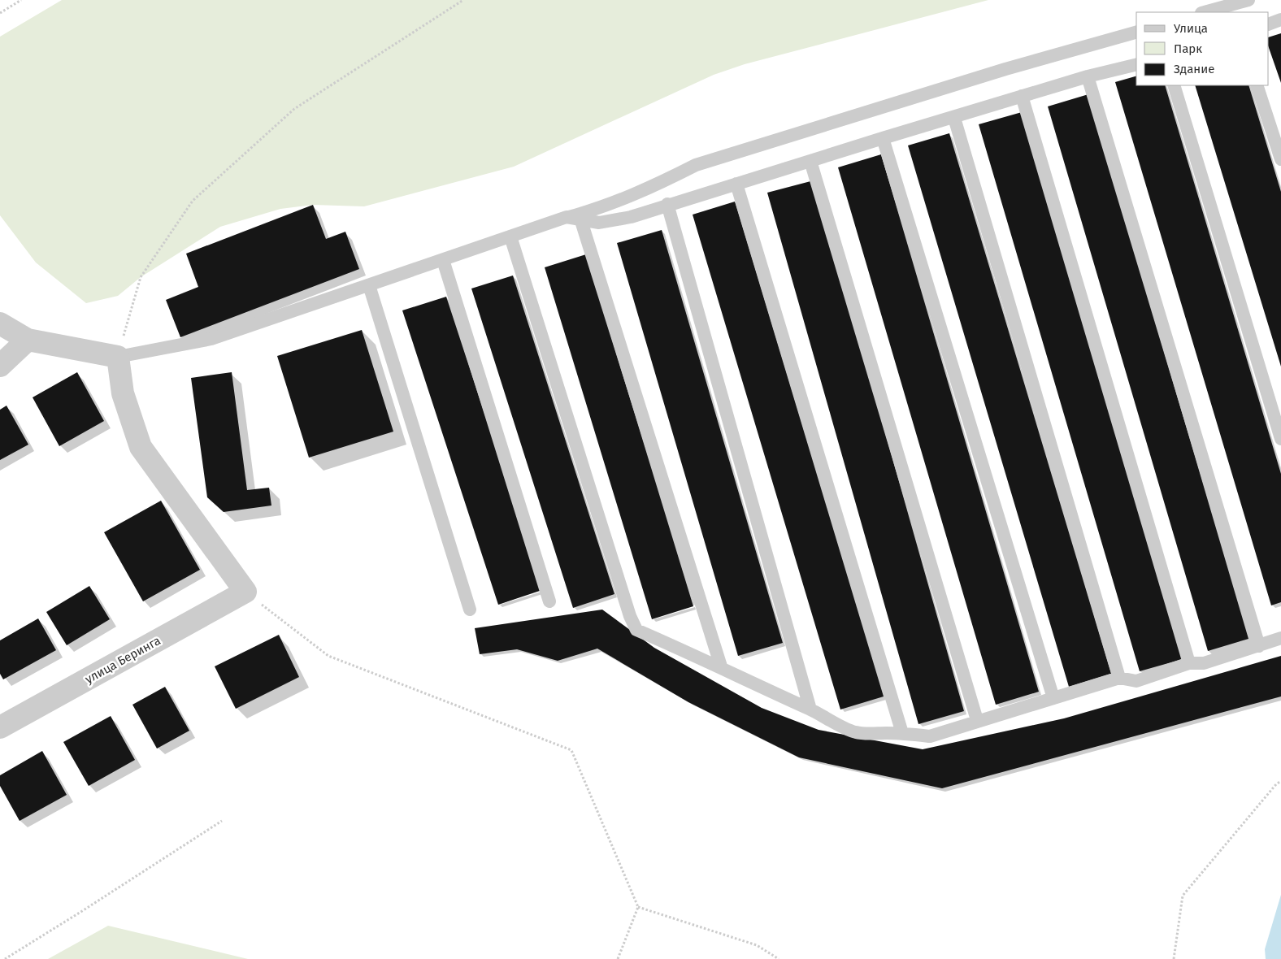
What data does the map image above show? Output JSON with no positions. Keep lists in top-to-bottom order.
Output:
{
  "streets": {
    "street": ["улица Беринга"]
  },
  "legend": ["Улица", "Парк", "Здание"]
}
